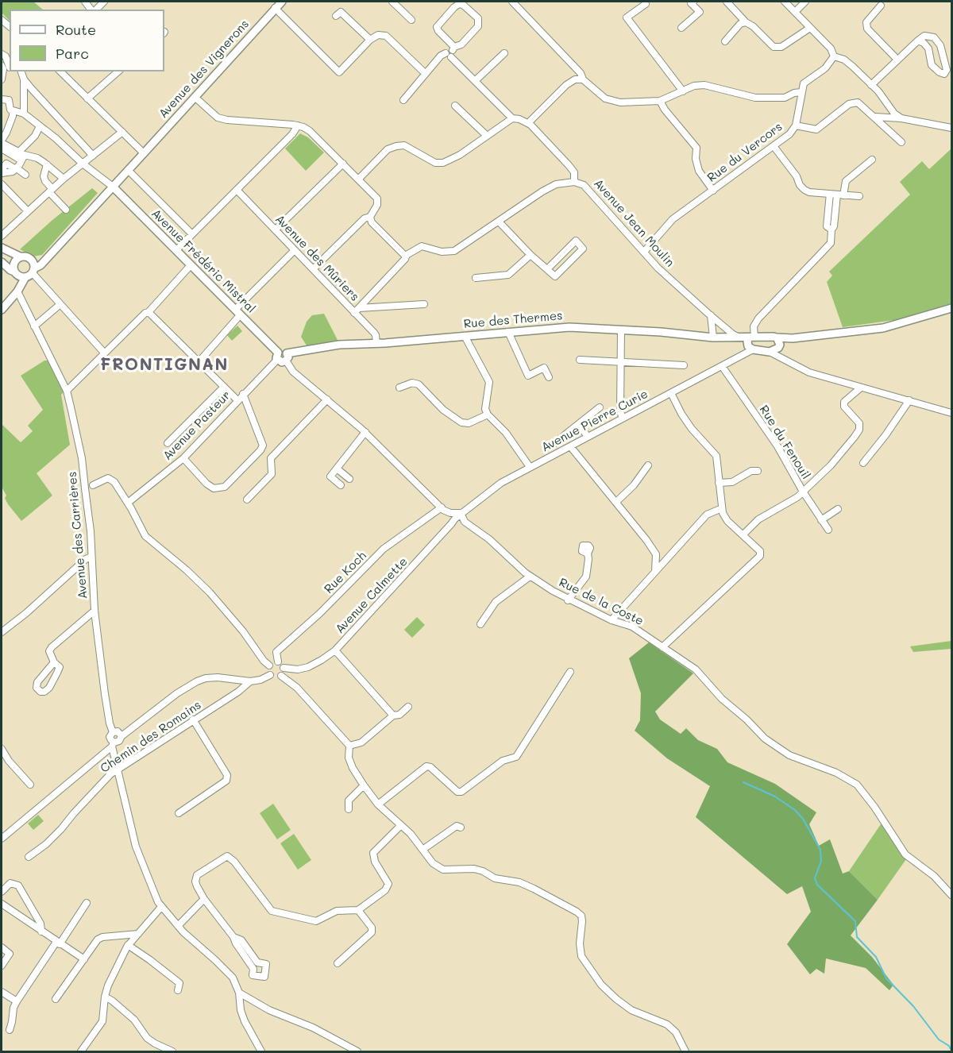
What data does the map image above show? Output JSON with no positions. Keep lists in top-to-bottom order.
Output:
{
  "streets": {
    "main road": ["Avenue des Vignerons", "Avenue Frédéric Mistral", "Rue des Thermes"],
    "street": [
      "Rue du Vercors",
      "Avenue Jean Moulin",
      "Avenue des Mûriers",
      "Avenue Pierre Curie",
      "Avenue Pasteur",
      "Rue du Fenouil",
      "Avenue des Carrières",
      "Rue Koch",
      "Avenue Calmette",
      "Rue de la Coste",
      "Chemin des Romains"
    ]
  },
  "crossings": [
    ["Avenue des Vignerons", "Avenue Frédéric Mistral"],
    ["Rue du Vercors", "Avenue Jean Moulin"],
    ["Avenue Jean Moulin", "Rue des Thermes"],
    ["Avenue Jean Moulin", "Avenue Pierre Curie"],
    ["Avenue des Mûriers", "Rue des Thermes"],
    ["Avenue Frédéric Mistral", "Rue des Thermes"],
    ["Avenue Frédéric Mistral", "Avenue Pasteur"],
    ["Rue des Thermes", "Avenue Pierre Curie"],
    ["Rue des Thermes", "Avenue Pasteur"],
    ["Avenue Pierre Curie", "Rue du Fenouil"],
    ["Avenue Pierre Curie", "Avenue Calmette"],
    ["Avenue Pierre Curie", "Rue de la Coste"],
    ["Rue Koch", "Avenue Calmette"],
    ["Avenue Calmette", "Rue de la Coste"]
  ],
  "districts": ["FRONTIGNAN"],
  "legend": ["Route", "Parc"]
}
